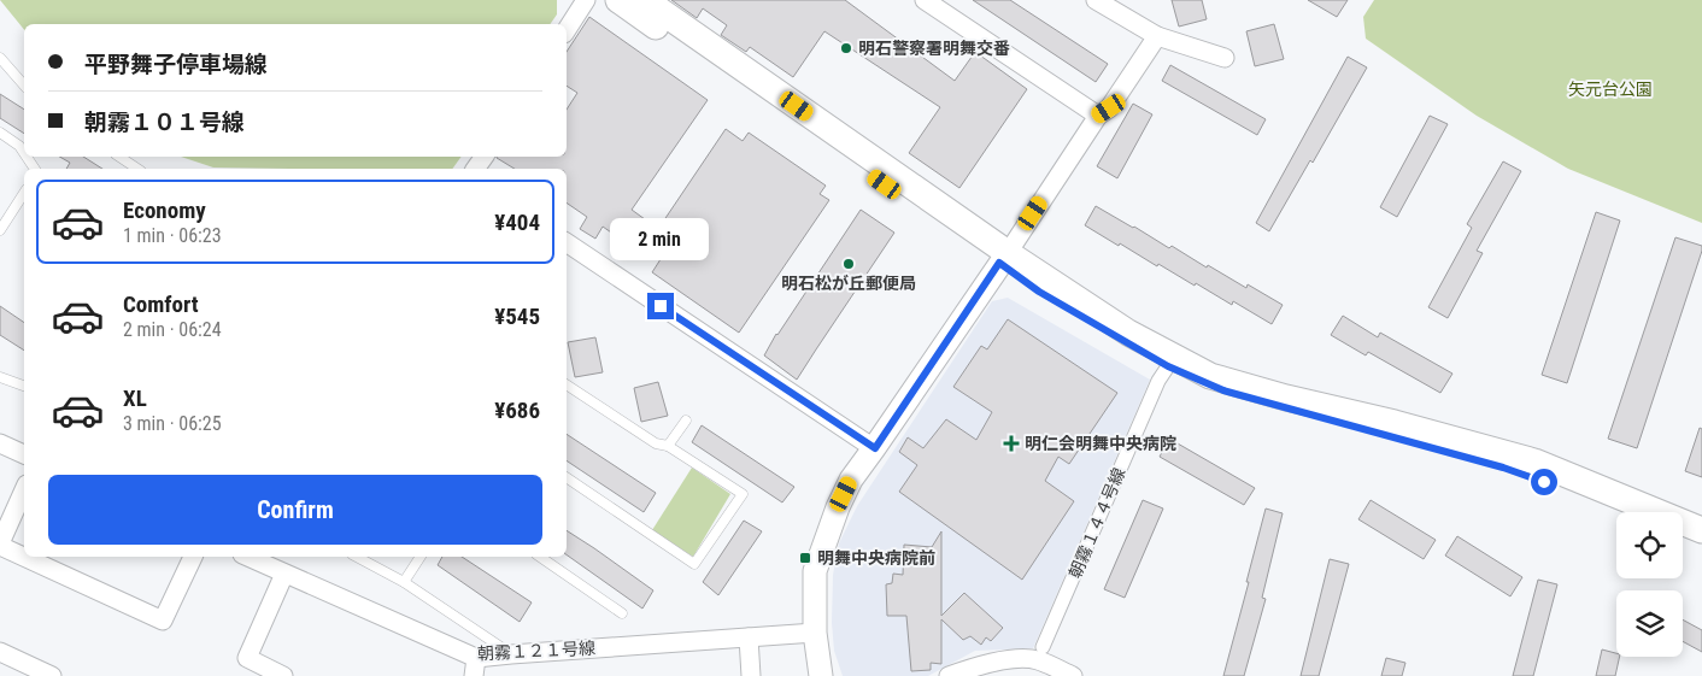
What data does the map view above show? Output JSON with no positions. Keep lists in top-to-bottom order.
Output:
{
  "streets": {
    "street": ["朝霧１４４号線", "朝霧１２１号線"]
  },
  "parks": ["矢元台公園"],
  "places": {
    "other": ["明石警察署明舞交番", "明石松が丘郵便局"],
    "health": ["明仁会明舞中央病院"],
    "transit": ["明舞中央病院前"]
  },
  "page": {
    "banner": ["平野舞子停車場線", "朝霧１０１号線"],
    "list": [
      {
        "name": "Economy",
        "note": "1 min · 06:23",
        "value": "¥404"
      },
      {
        "name": "Comfort",
        "note": "2 min · 06:24",
        "value": "¥545"
      },
      {
        "name": "XL",
        "note": "3 min · 06:25",
        "value": "¥686"
      }
    ],
    "bubble": "2 min",
    "buttons": "Confirm"
  }
}
